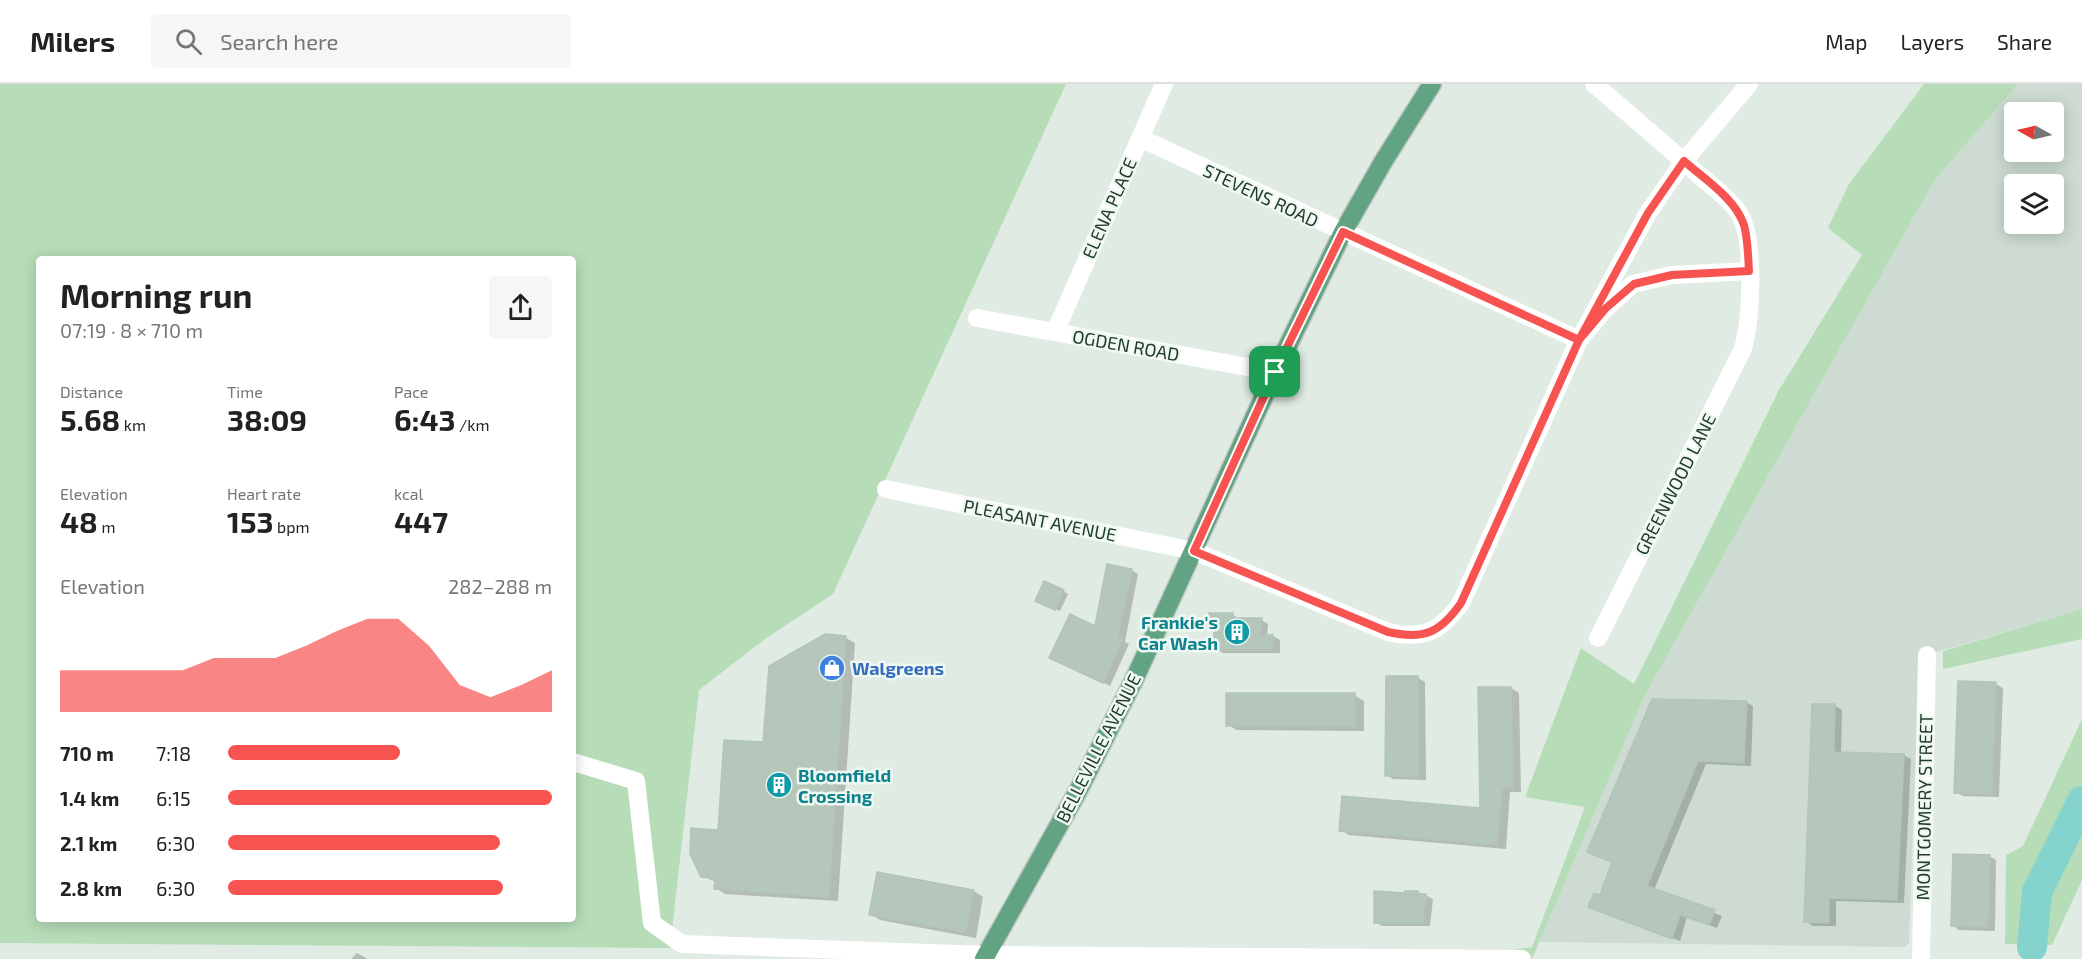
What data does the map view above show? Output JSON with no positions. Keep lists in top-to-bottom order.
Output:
{
  "streets": {
    "main road": ["BELLEVILLE AVENUE"],
    "street": [
      "STEVENS ROAD",
      "ELENA PLACE",
      "OGDEN ROAD",
      "GREENWOOD LANE",
      "PLEASANT AVENUE",
      "MONTGOMERY STREET"
    ]
  },
  "crossings": [
    ["STEVENS ROAD", "ELENA PLACE"],
    ["STEVENS ROAD", "PLEASANT AVENUE"],
    ["STEVENS ROAD", "BELLEVILLE AVENUE"],
    ["ELENA PLACE", "OGDEN ROAD"],
    ["OGDEN ROAD", "BELLEVILLE AVENUE"],
    ["PLEASANT AVENUE", "BELLEVILLE AVENUE"]
  ],
  "places": {
    "building": ["Frankie's Car Wash", "Bloomfield Crossing"],
    "shop": ["Walgreens"]
  },
  "north": "left",
  "page": {
    "header": "Milers",
    "search": "Search here",
    "nav": ["Map", "Layers", "Share"],
    "heading": ["Morning run", "07:19 · 8 × 710 m"],
    "stats": [
      ["Distance", "5.68 km"],
      ["Time", "38:09"],
      ["Pace", "6:43 /km"],
      ["Elevation", "48 m"],
      ["Heart rate", "153 bpm"],
      ["kcal", "447"]
    ],
    "chart": ["Elevation", "282–288 m"],
    "list": [
      {
        "name": "710 m",
        "note": "7:18"
      },
      {
        "name": "1.4 km",
        "note": "6:15"
      },
      {
        "name": "2.1 km",
        "note": "6:30"
      },
      {
        "name": "2.8 km",
        "note": "6:30"
      }
    ]
  }
}
